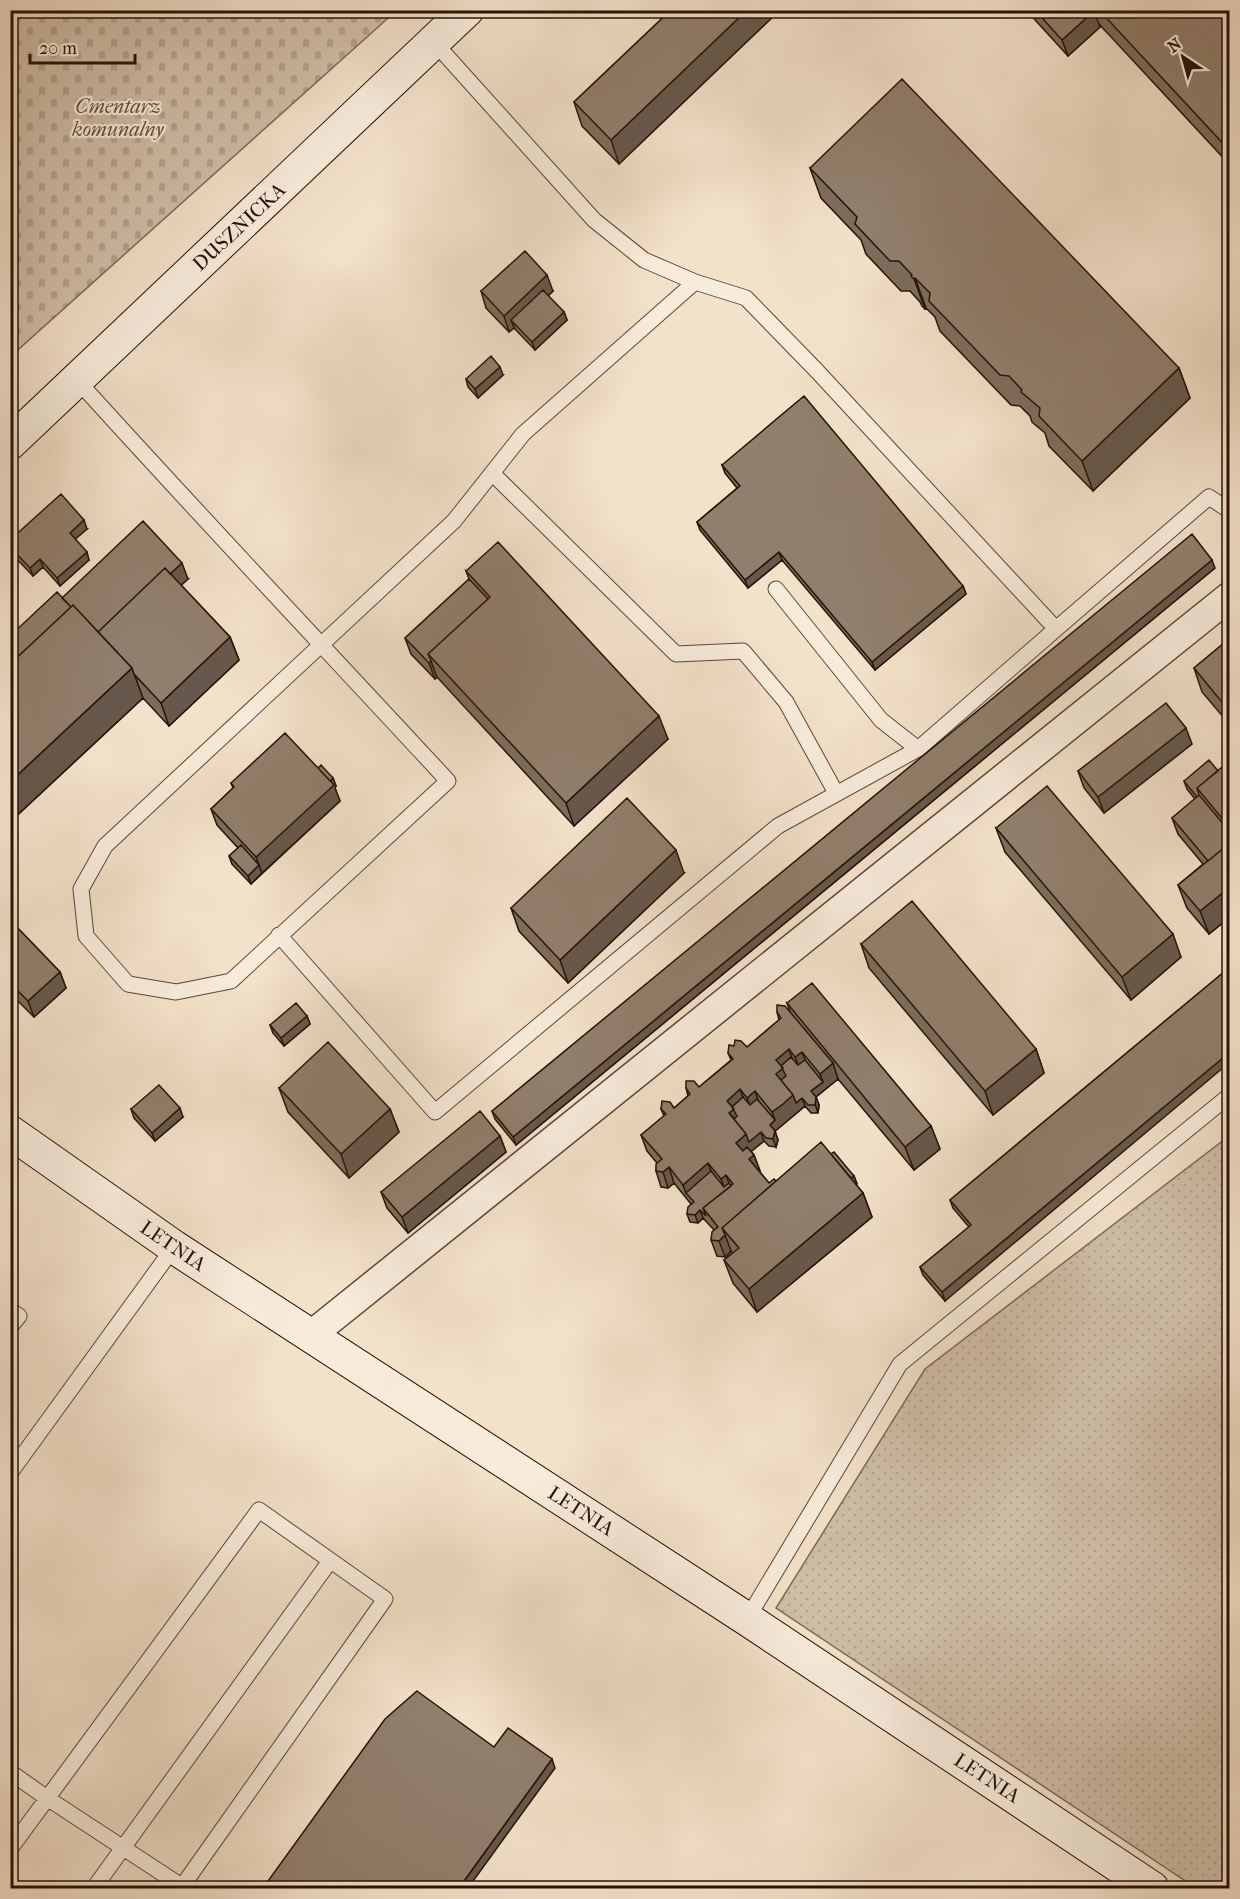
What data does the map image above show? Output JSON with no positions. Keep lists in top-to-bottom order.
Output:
{
  "streets": {
    "street": ["DUSZNICKA", "LETNIA"]
  },
  "parks": ["Cmentarz komunalny"],
  "scale_bar": "20 m",
  "north": "top left"
}
